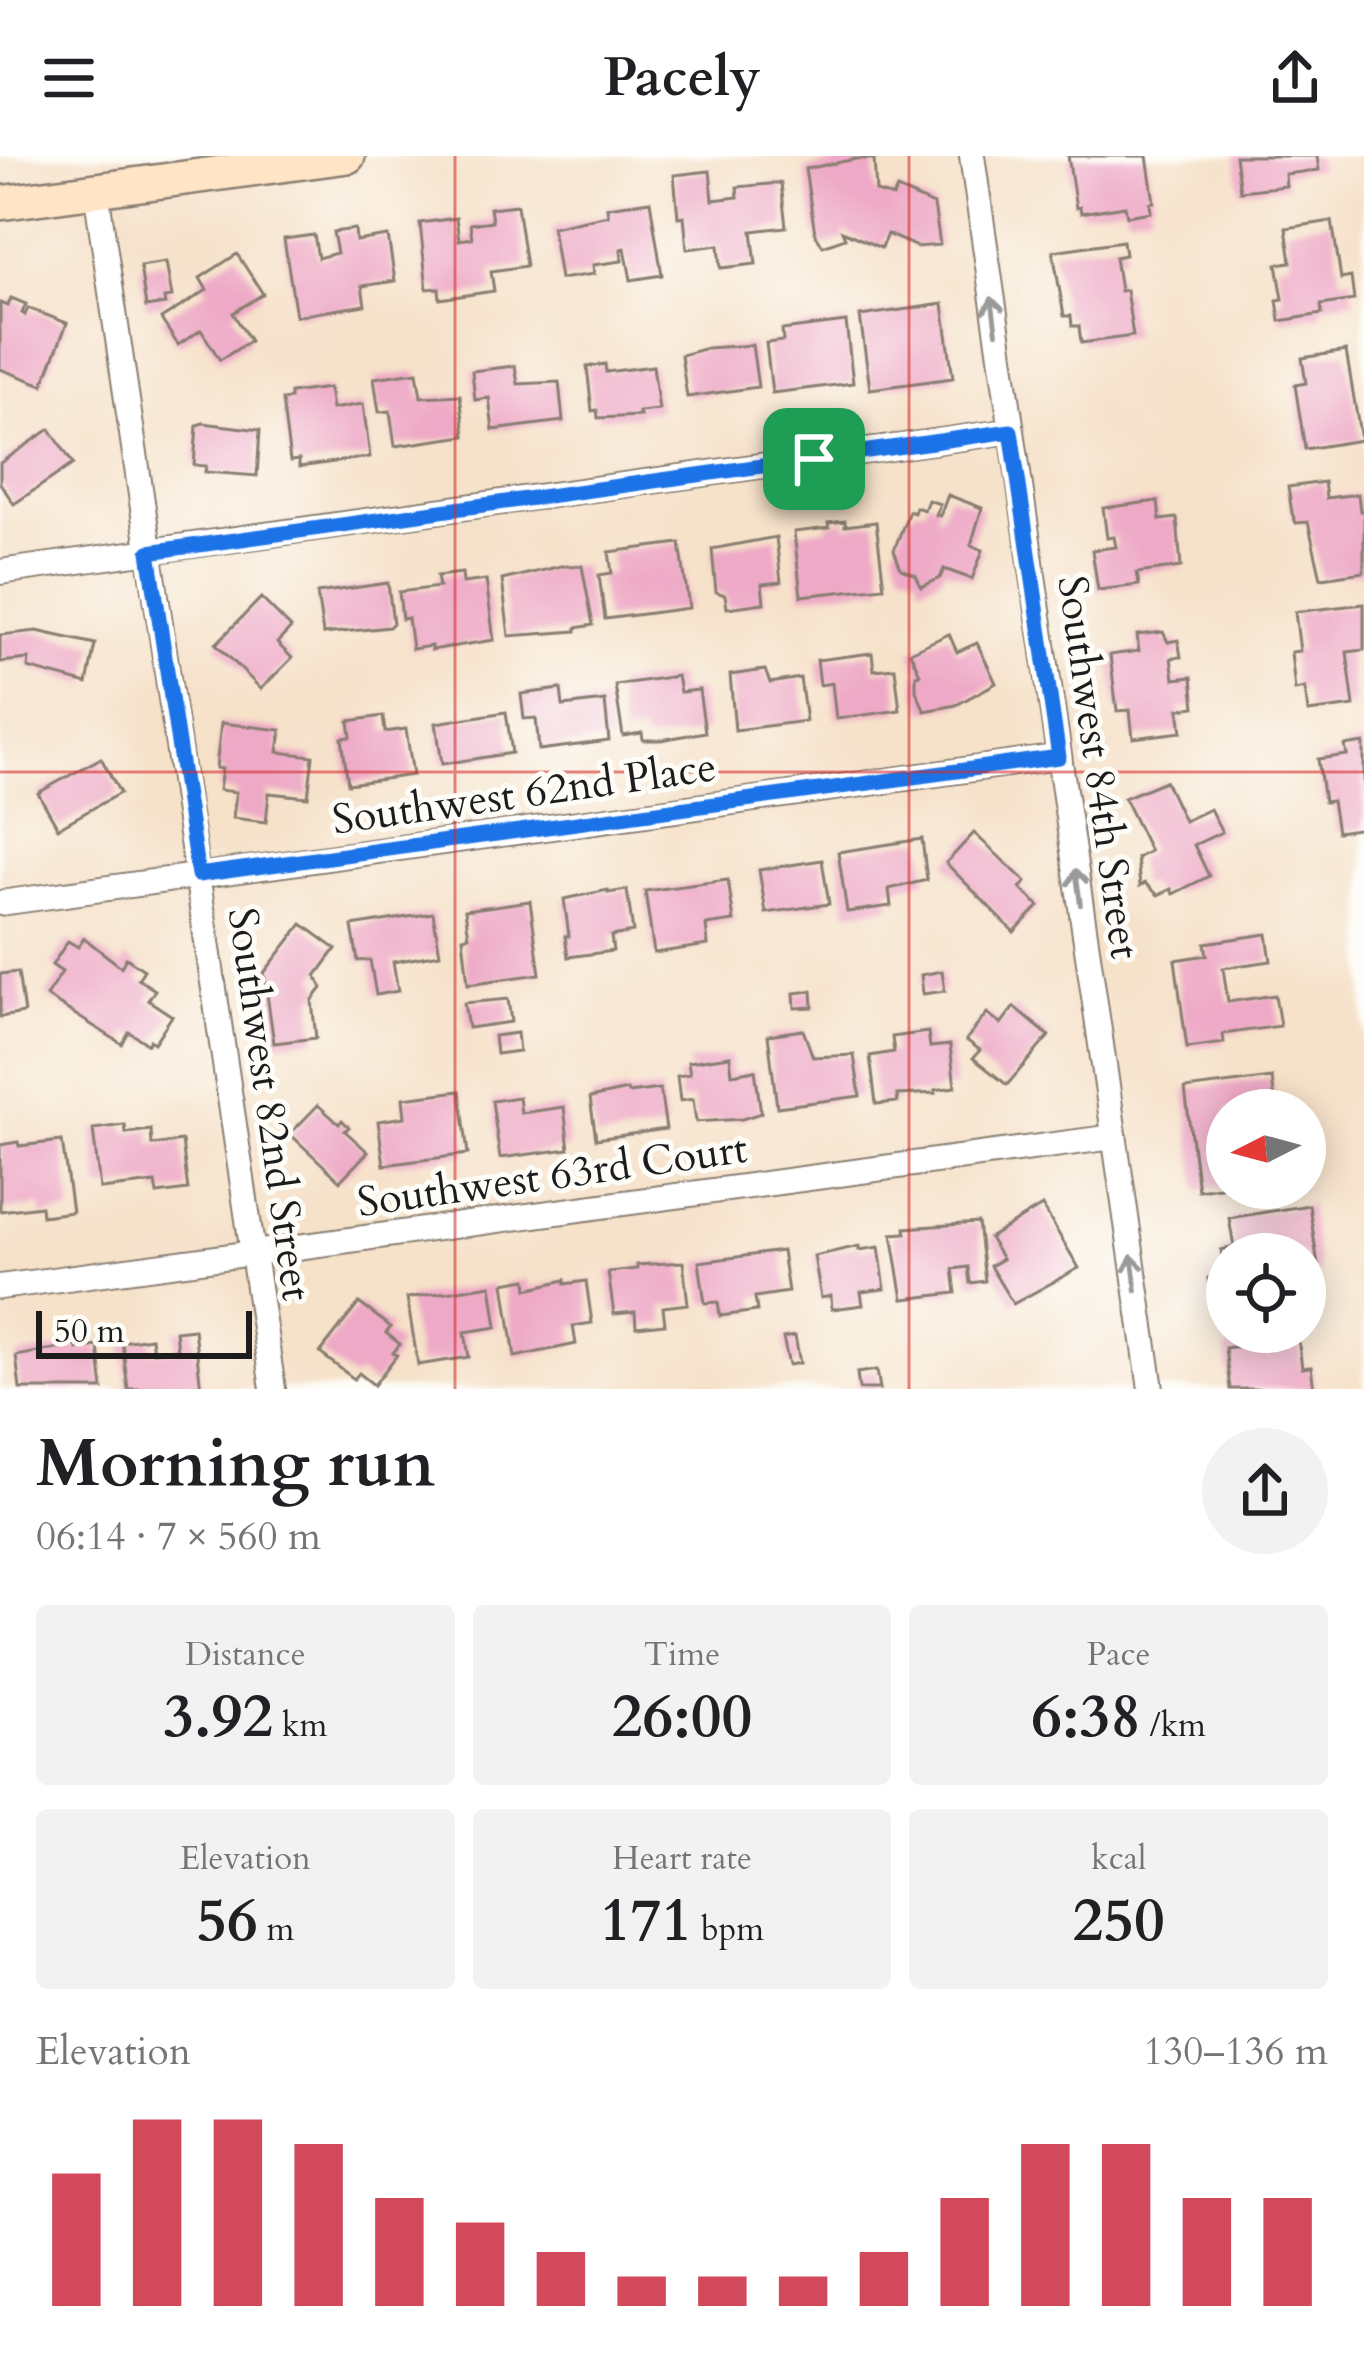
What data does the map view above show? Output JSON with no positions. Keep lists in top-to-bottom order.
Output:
{
  "streets": {
    "street": [
      "Southwest 84th Street",
      "Southwest 62nd Place",
      "Southwest 82nd Street",
      "Southwest 63rd Court"
    ]
  },
  "crossings": [
    ["Southwest 84th Street", "Southwest 62nd Place"],
    ["Southwest 84th Street", "Southwest 63rd Court"],
    ["Southwest 62nd Place", "Southwest 82nd Street"],
    ["Southwest 82nd Street", "Southwest 63rd Court"]
  ],
  "one_way": ["Southwest 84th Street"],
  "scale_bar": "50 m",
  "north": "left",
  "page": {
    "header": "Pacely",
    "scale": "50 m",
    "heading": ["Morning run", "06:14 · 7 × 560 m"],
    "stats": [
      ["Distance", "3.92 km"],
      ["Time", "26:00"],
      ["Pace", "6:38 /km"],
      ["Elevation", "56 m"],
      ["Heart rate", "171 bpm"],
      ["kcal", "250"]
    ],
    "chart": ["Elevation", "130–136 m"]
  }
}
